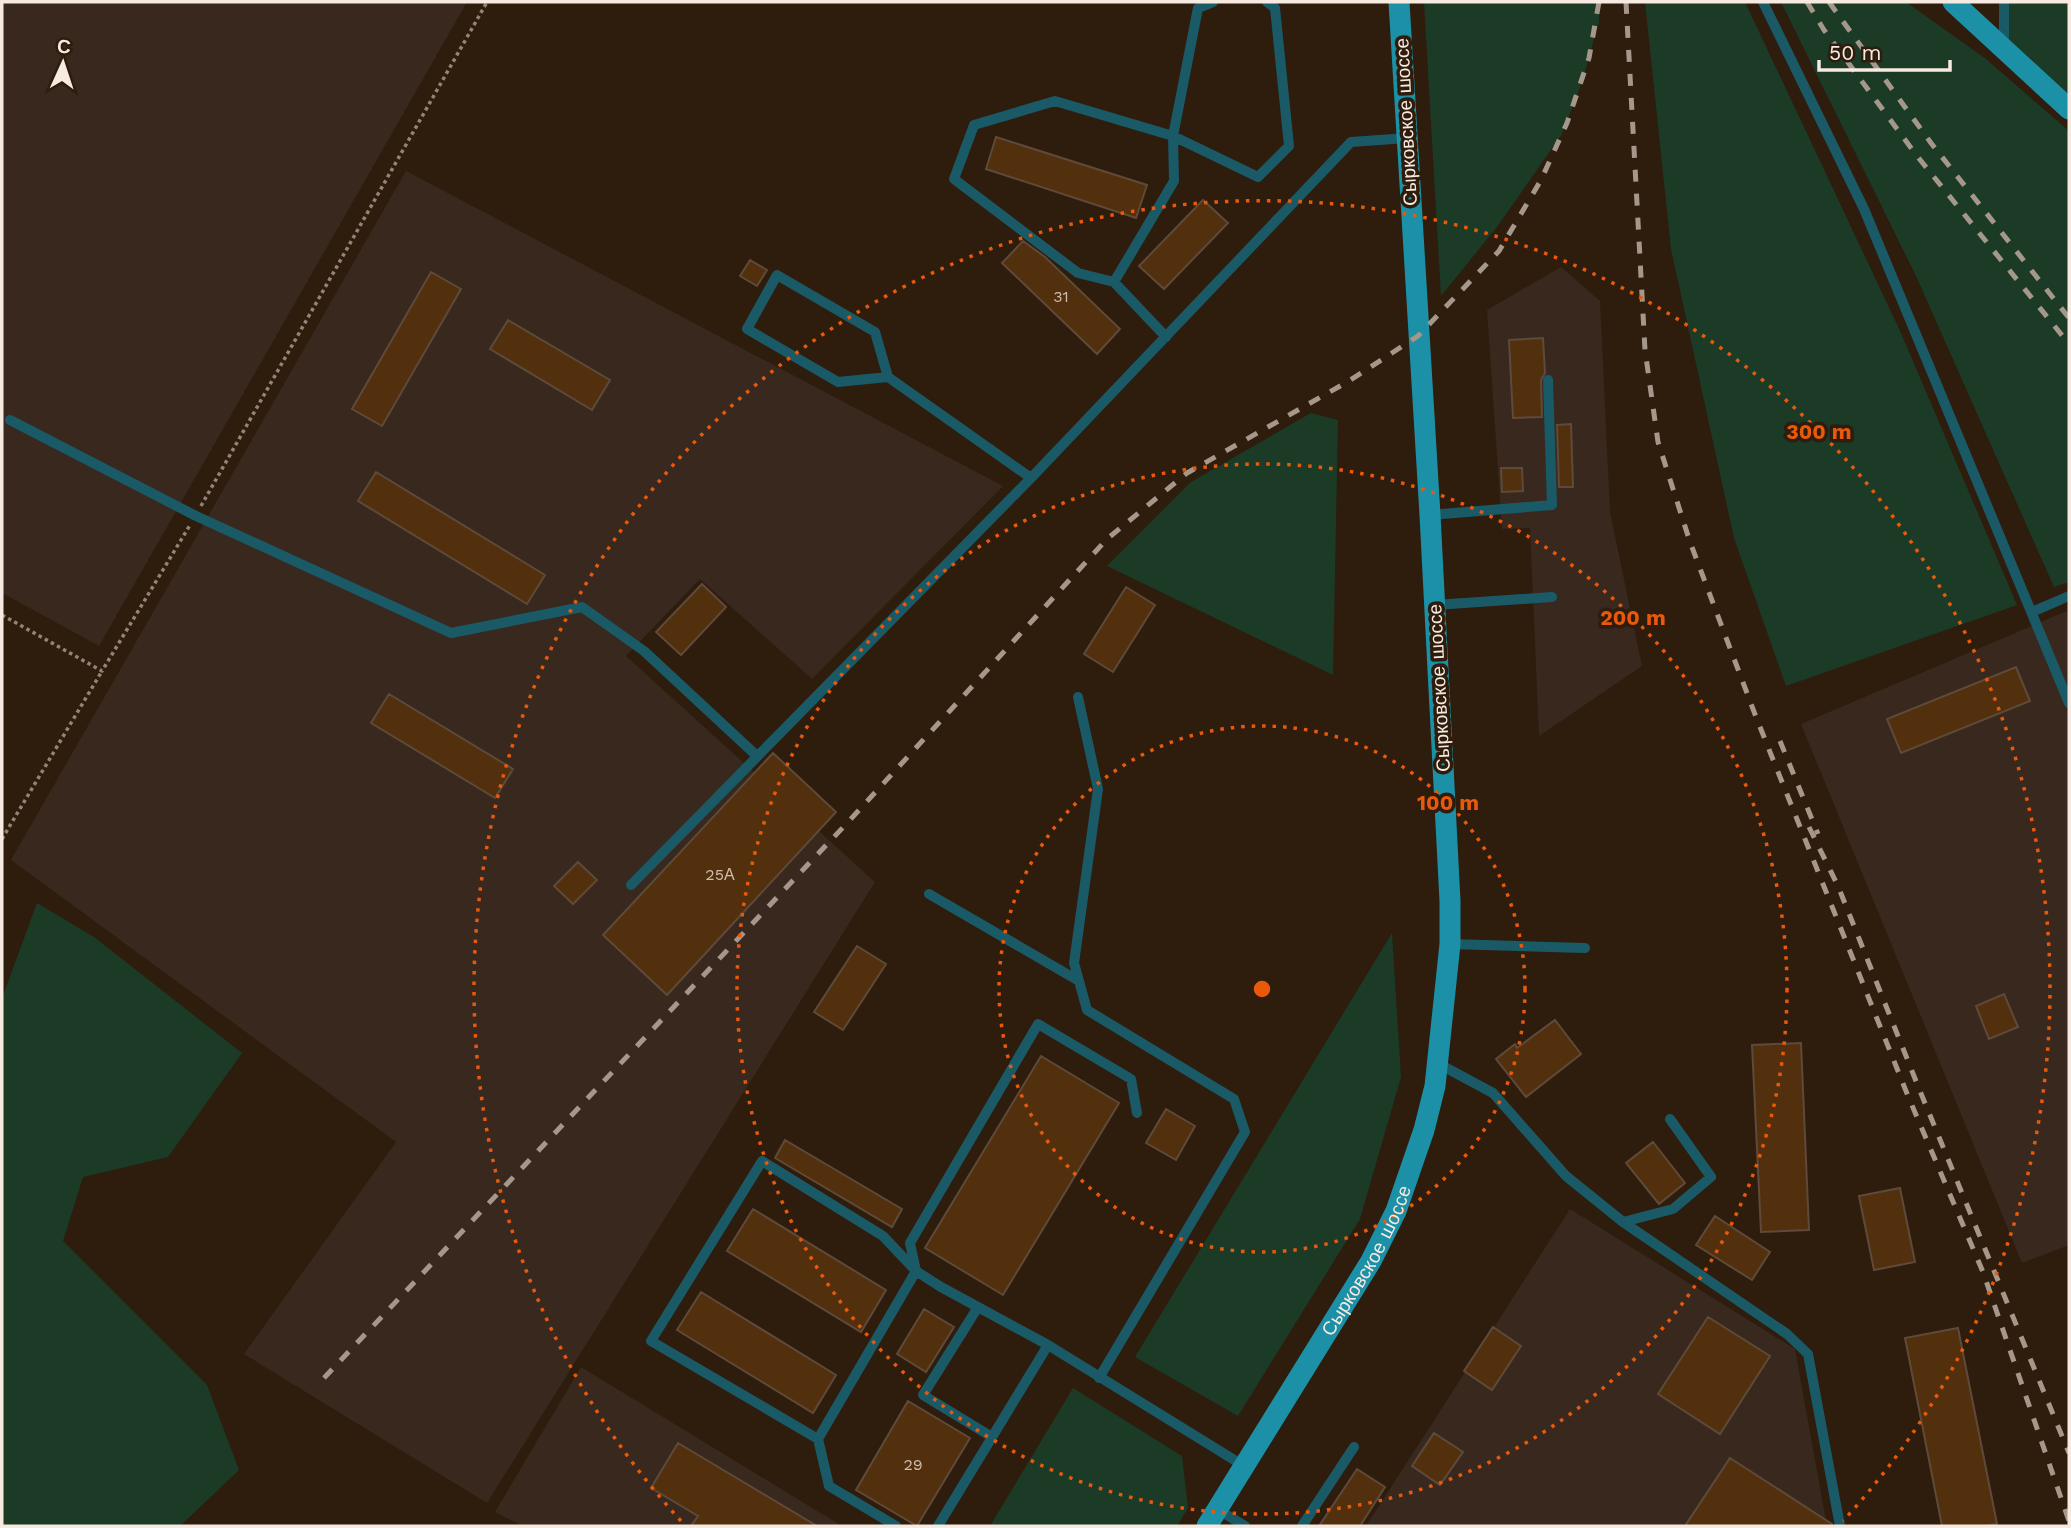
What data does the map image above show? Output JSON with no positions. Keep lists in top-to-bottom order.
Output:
{
  "streets": {
    "main road": ["Сырковское шоссе"]
  },
  "house_numbers": ["31", "25А", "29"],
  "scale_bar": "50 m",
  "north": "top",
  "rings": ["300 m", "200 m", "100 m"]
}
